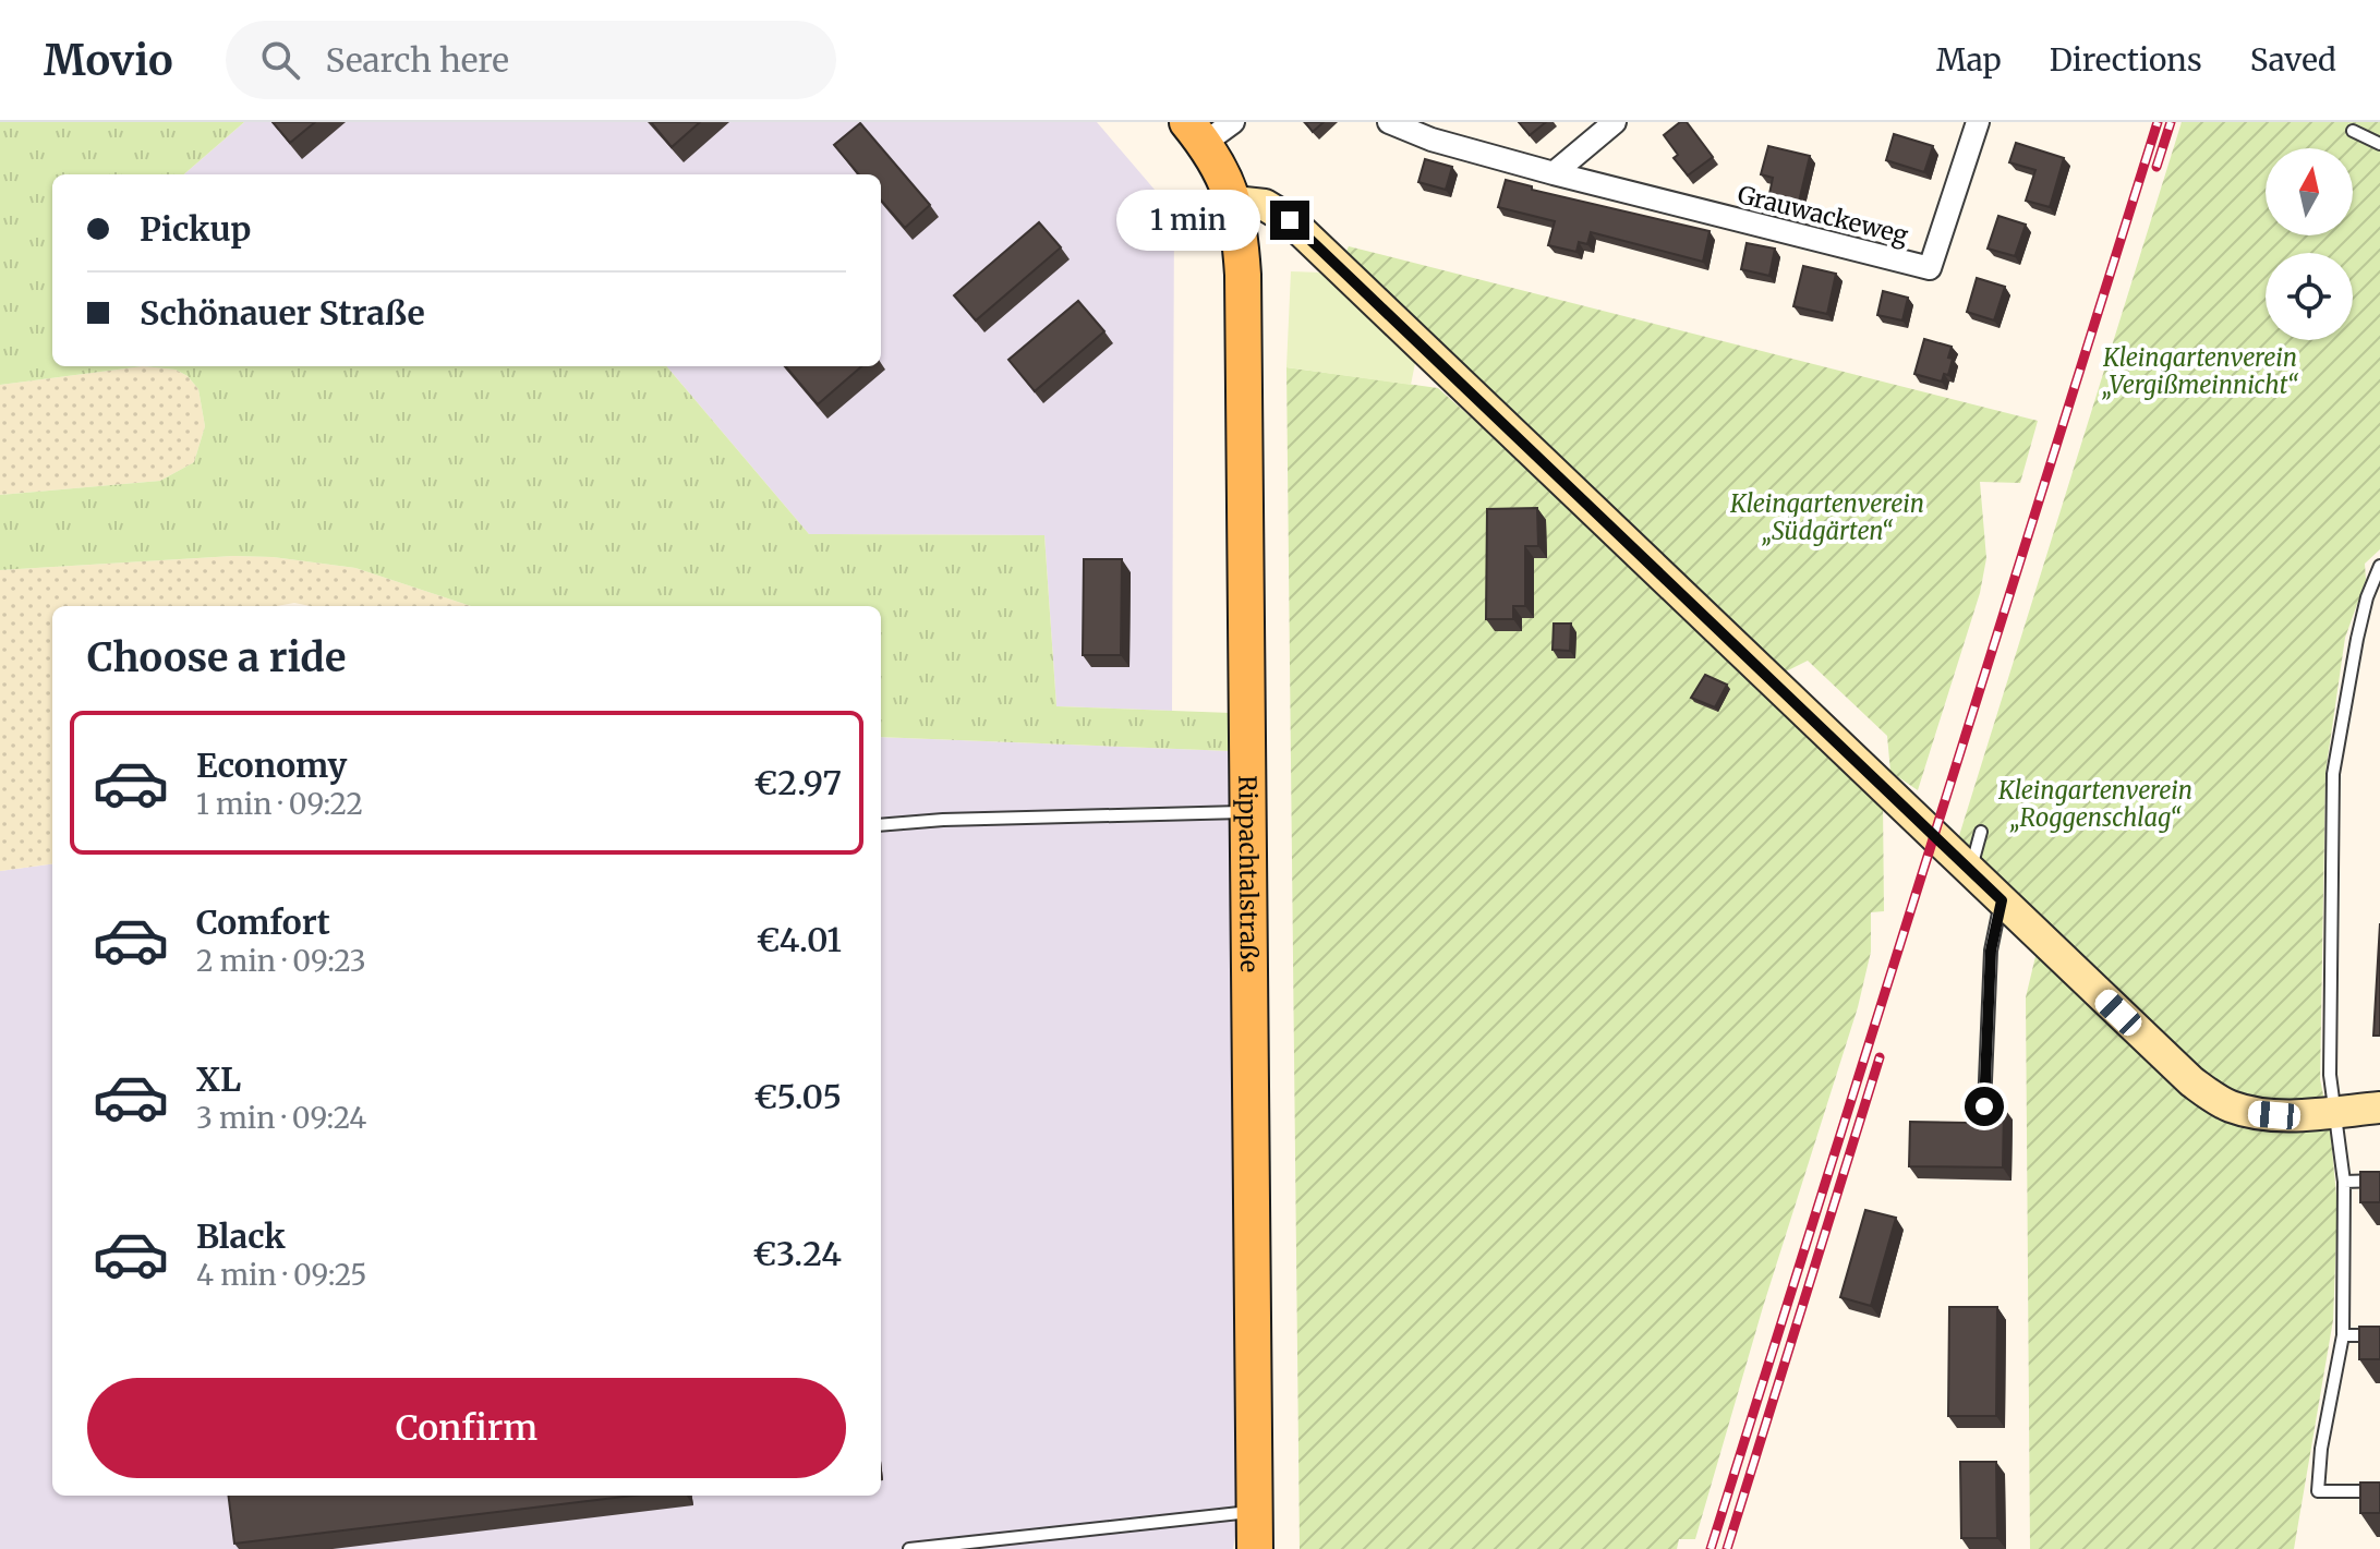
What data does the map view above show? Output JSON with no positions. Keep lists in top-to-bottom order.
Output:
{
  "streets": {
    "main road": ["Rippachtalstraße"],
    "street": ["Grauwackeweg"]
  },
  "parks": ["Kleingartenverein „Vergißmeinnicht“", "Kleingartenverein „Südgärten“", "Kleingartenverein „Roggenschlag“"],
  "north": "top",
  "page": {
    "header": "Movio",
    "search": "Search here",
    "nav": ["Map", "Directions", "Saved"],
    "banner": ["Pickup", "Schönauer Straße"],
    "bubble": "1 min",
    "heading": "Choose a ride",
    "list": [
      {
        "name": "Economy",
        "note": "1 min · 09:22",
        "value": "€2.97"
      },
      {
        "name": "Comfort",
        "note": "2 min · 09:23",
        "value": "€4.01"
      },
      {
        "name": "XL",
        "note": "3 min · 09:24",
        "value": "€5.05"
      },
      {
        "name": "Black",
        "note": "4 min · 09:25",
        "value": "€3.24"
      }
    ],
    "buttons": "Confirm"
  }
}
